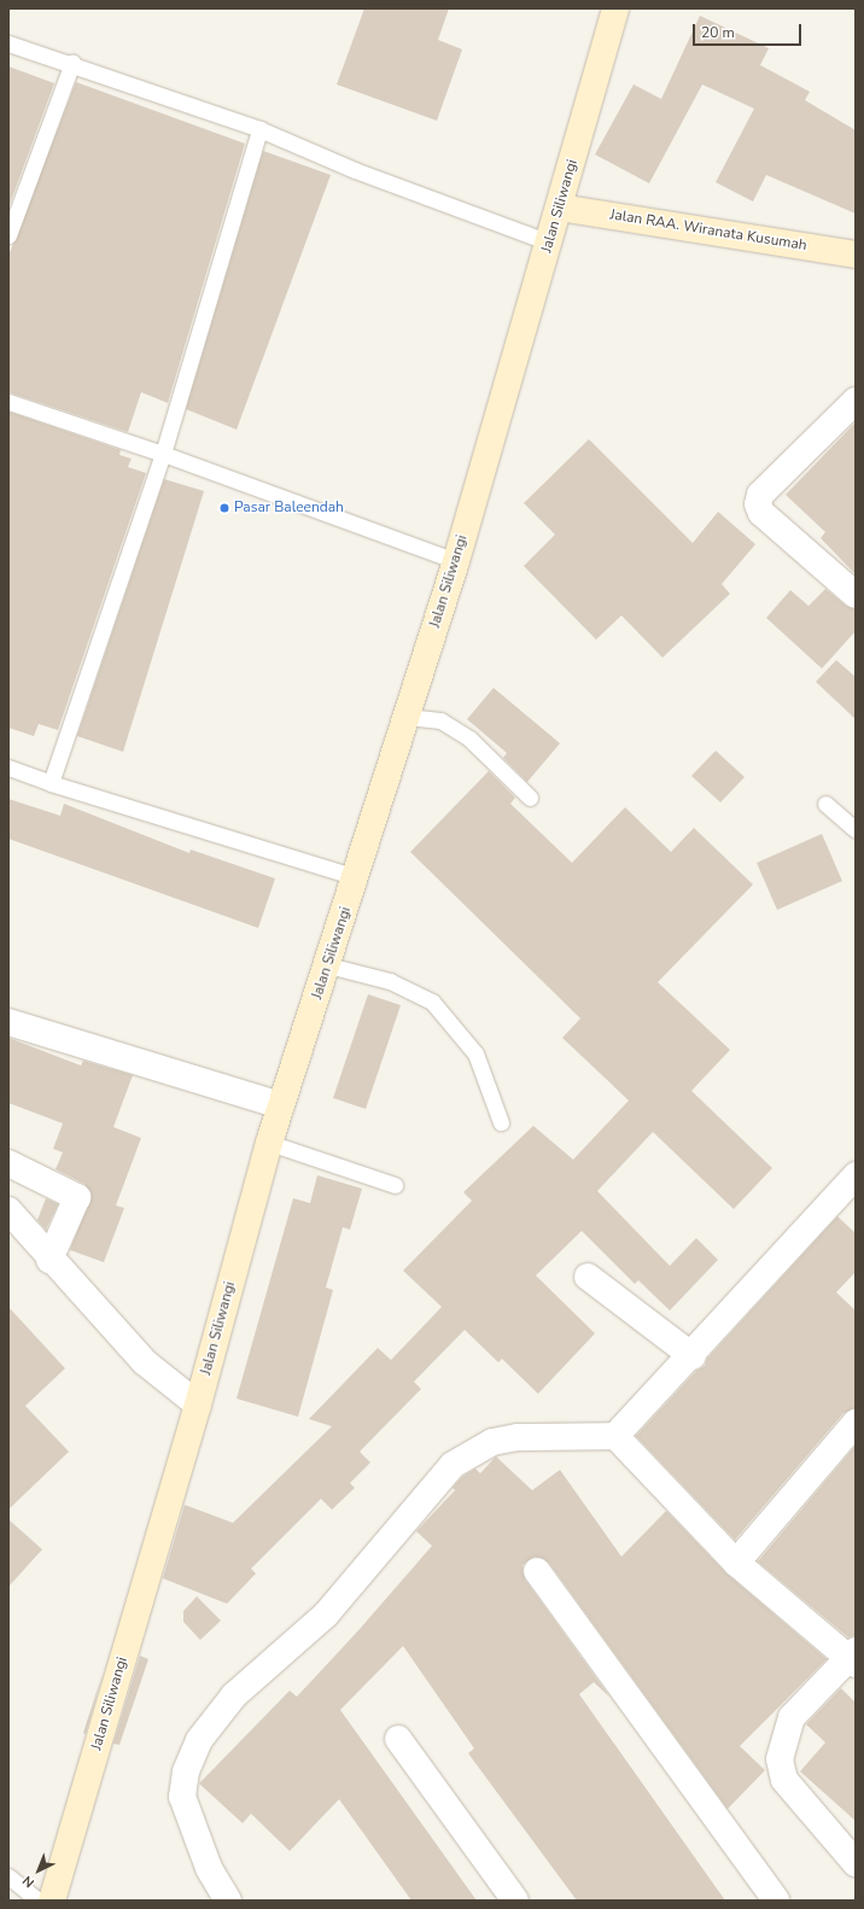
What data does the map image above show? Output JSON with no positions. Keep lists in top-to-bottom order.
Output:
{
  "streets": {
    "main road": ["Jalan Siliwangi", "Jalan RAA. Wiranata Kusumah"]
  },
  "crossings": [
    ["Jalan Siliwangi", "Jalan RAA. Wiranata Kusumah"]
  ],
  "places": ["Pasar Baleendah"],
  "scale_bar": "20 m",
  "north": "bottom left"
}
